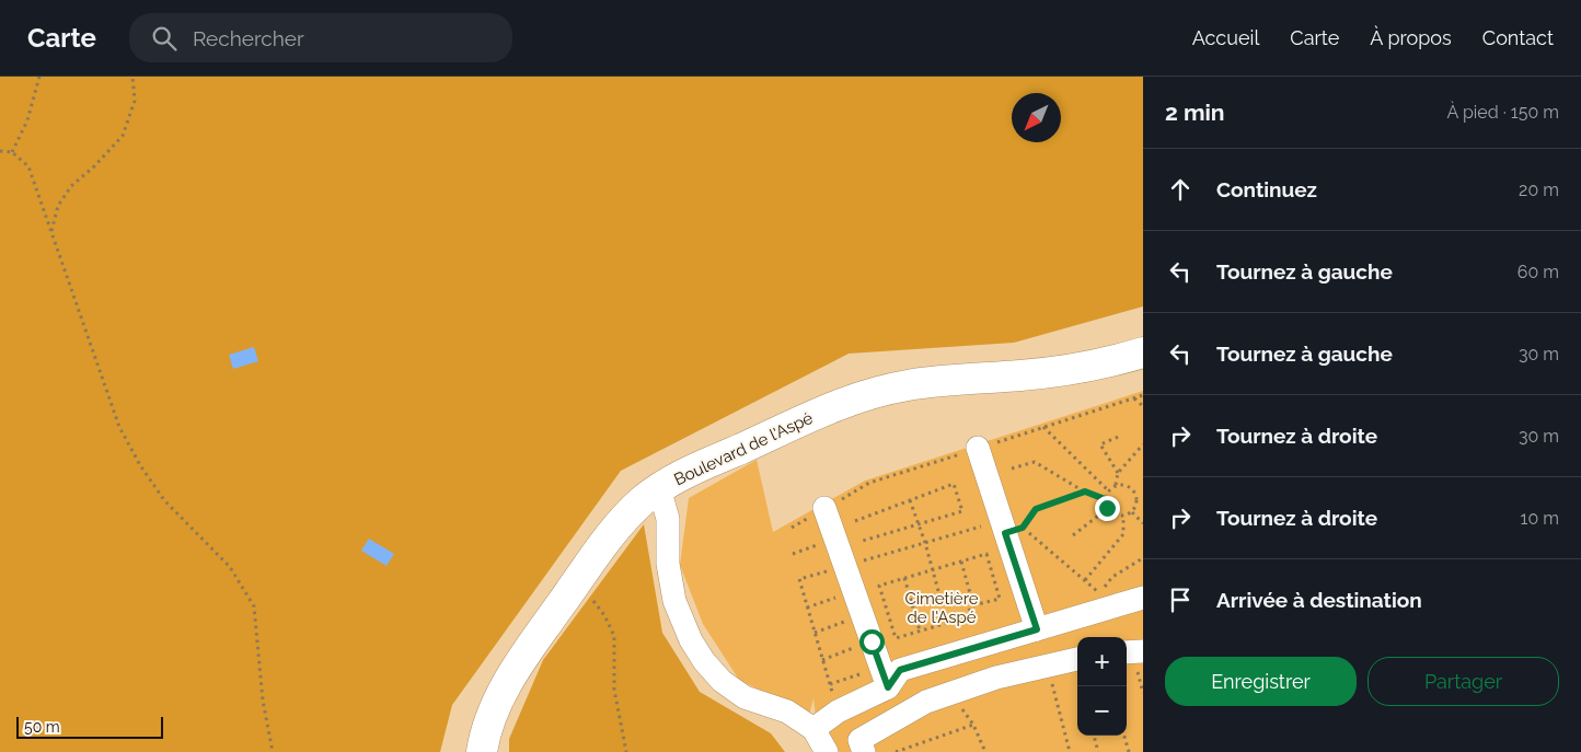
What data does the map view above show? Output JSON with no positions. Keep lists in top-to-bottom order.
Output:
{
  "streets": {
    "main road": ["Boulevard de l'Aspé"]
  },
  "parks": ["Cimetière de l'Aspé"],
  "scale_bar": "50 m",
  "north": "bottom left",
  "page": {
    "header": "Carte",
    "search": "Rechercher",
    "nav": [
      "Accueil",
      "Carte",
      "À propos",
      "Contact"
    ],
    "heading": ["2 min", "À pied · 150 m"],
    "list": [
      ["Continuez", "20 m"],
      ["Tournez à gauche", "60 m"],
      ["Tournez à gauche", "30 m"],
      ["Tournez à droite", "30 m"],
      ["Tournez à droite", "10 m"],
      "Arrivée à destination"
    ],
    "map_buttons": ["+", "−"],
    "buttons": ["Enregistrer", "Partager"],
    "scale": "50 m"
  }
}
